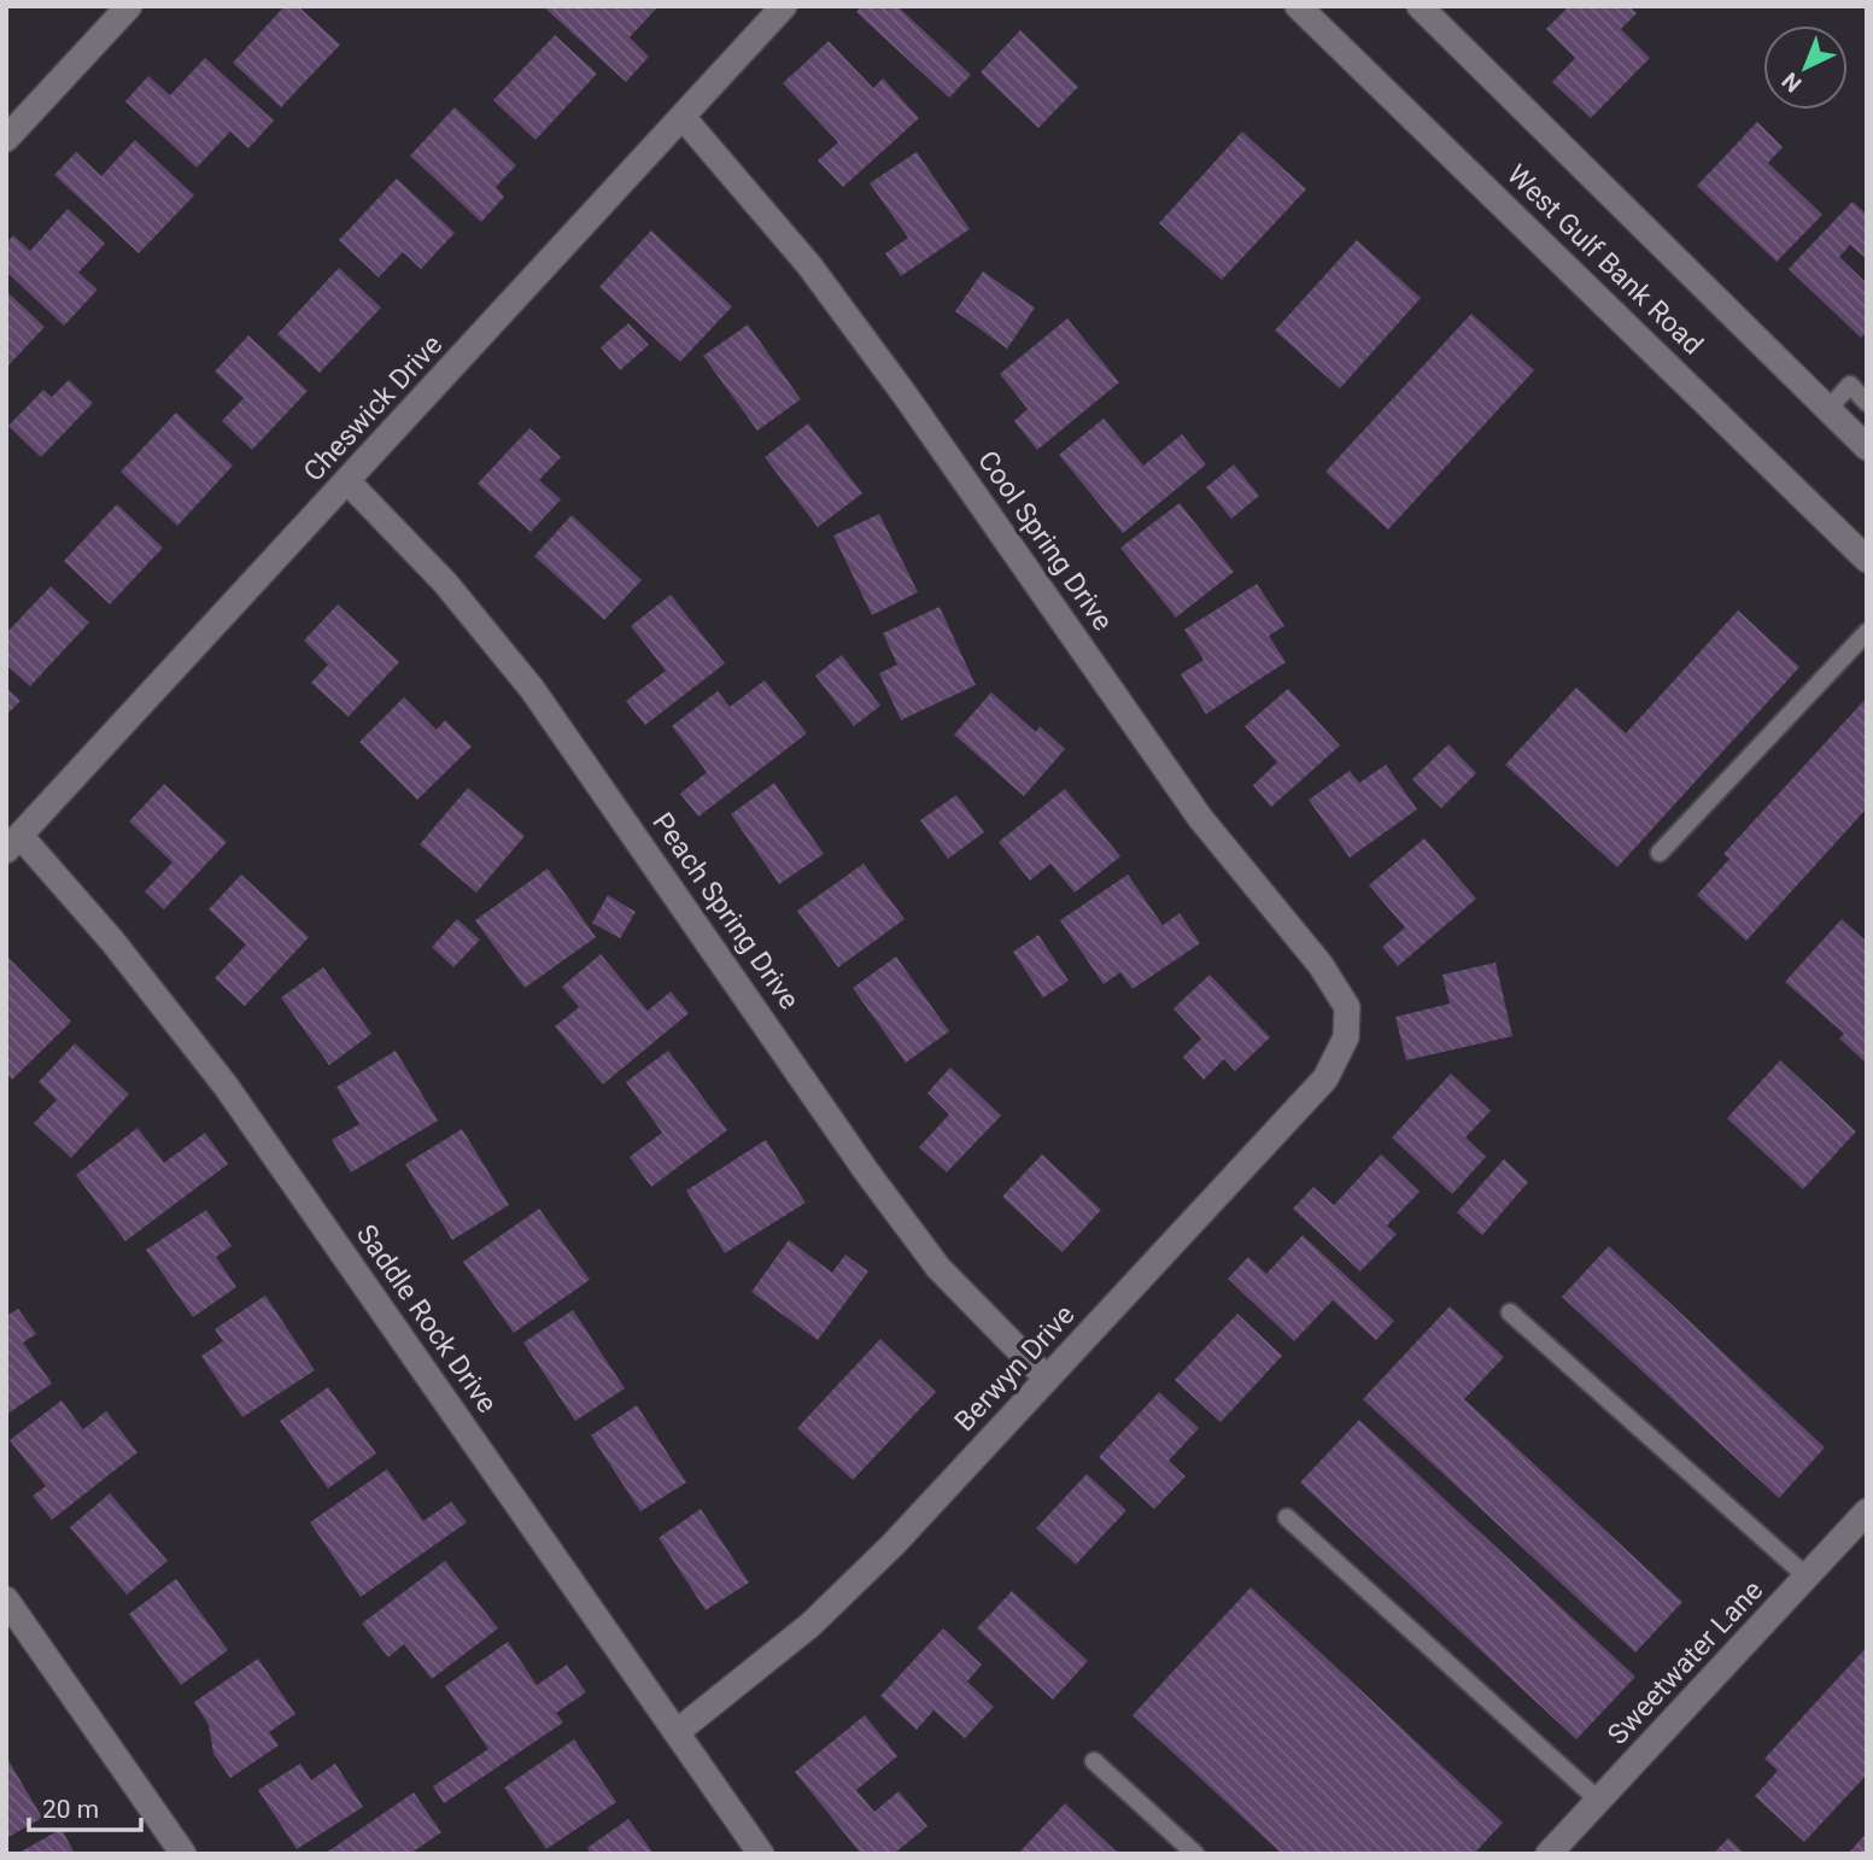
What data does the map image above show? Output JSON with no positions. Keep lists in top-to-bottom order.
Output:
{
  "streets": {
    "street": [
      "West Gulf Bank Road",
      "Cheswick Drive",
      "Cool Spring Drive",
      "Peach Spring Drive",
      "Saddle Rock Drive",
      "Berwyn Drive",
      "Sweetwater Lane"
    ]
  },
  "crossings": [
    ["Cheswick Drive", "Cool Spring Drive"],
    ["Cheswick Drive", "Peach Spring Drive"],
    ["Cheswick Drive", "Saddle Rock Drive"],
    ["Cool Spring Drive", "Berwyn Drive"],
    ["Peach Spring Drive", "Berwyn Drive"],
    ["Saddle Rock Drive", "Berwyn Drive"]
  ],
  "scale_bar": "20 m",
  "north": "bottom left"
}
